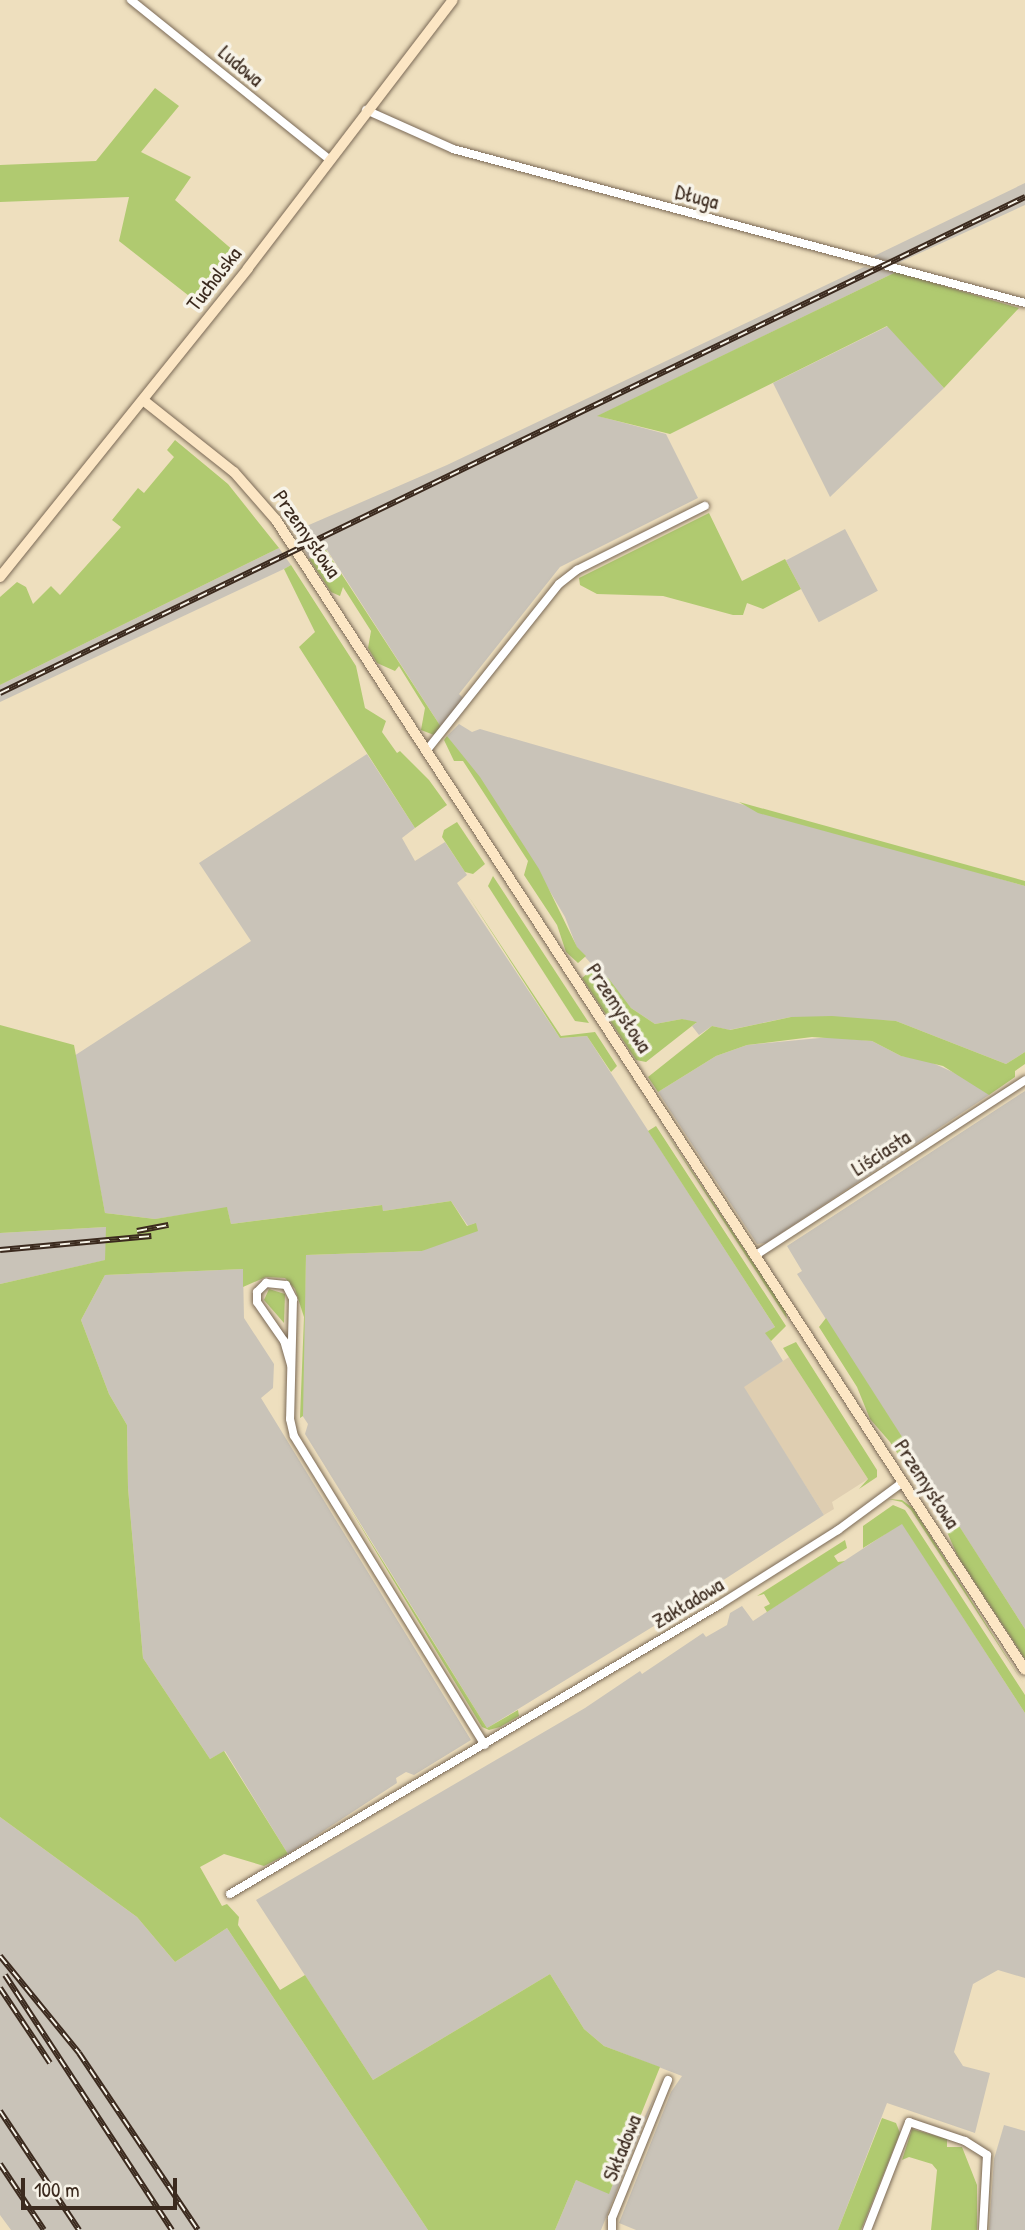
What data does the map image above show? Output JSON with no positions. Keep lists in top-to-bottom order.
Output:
{
  "streets": {
    "street": [
      "Ludowa",
      "Długa",
      "Tucholska",
      "Przemysłowa",
      "Liściasta",
      "Zakładowa",
      "Składowa"
    ]
  },
  "crossings": [
    ["Ludowa", "Tucholska"],
    ["Długa", "Tucholska"],
    ["Tucholska", "Przemysłowa"],
    ["Przemysłowa", "Liściasta"],
    ["Przemysłowa", "Zakładowa"]
  ],
  "scale_bar": "100 m"
}
